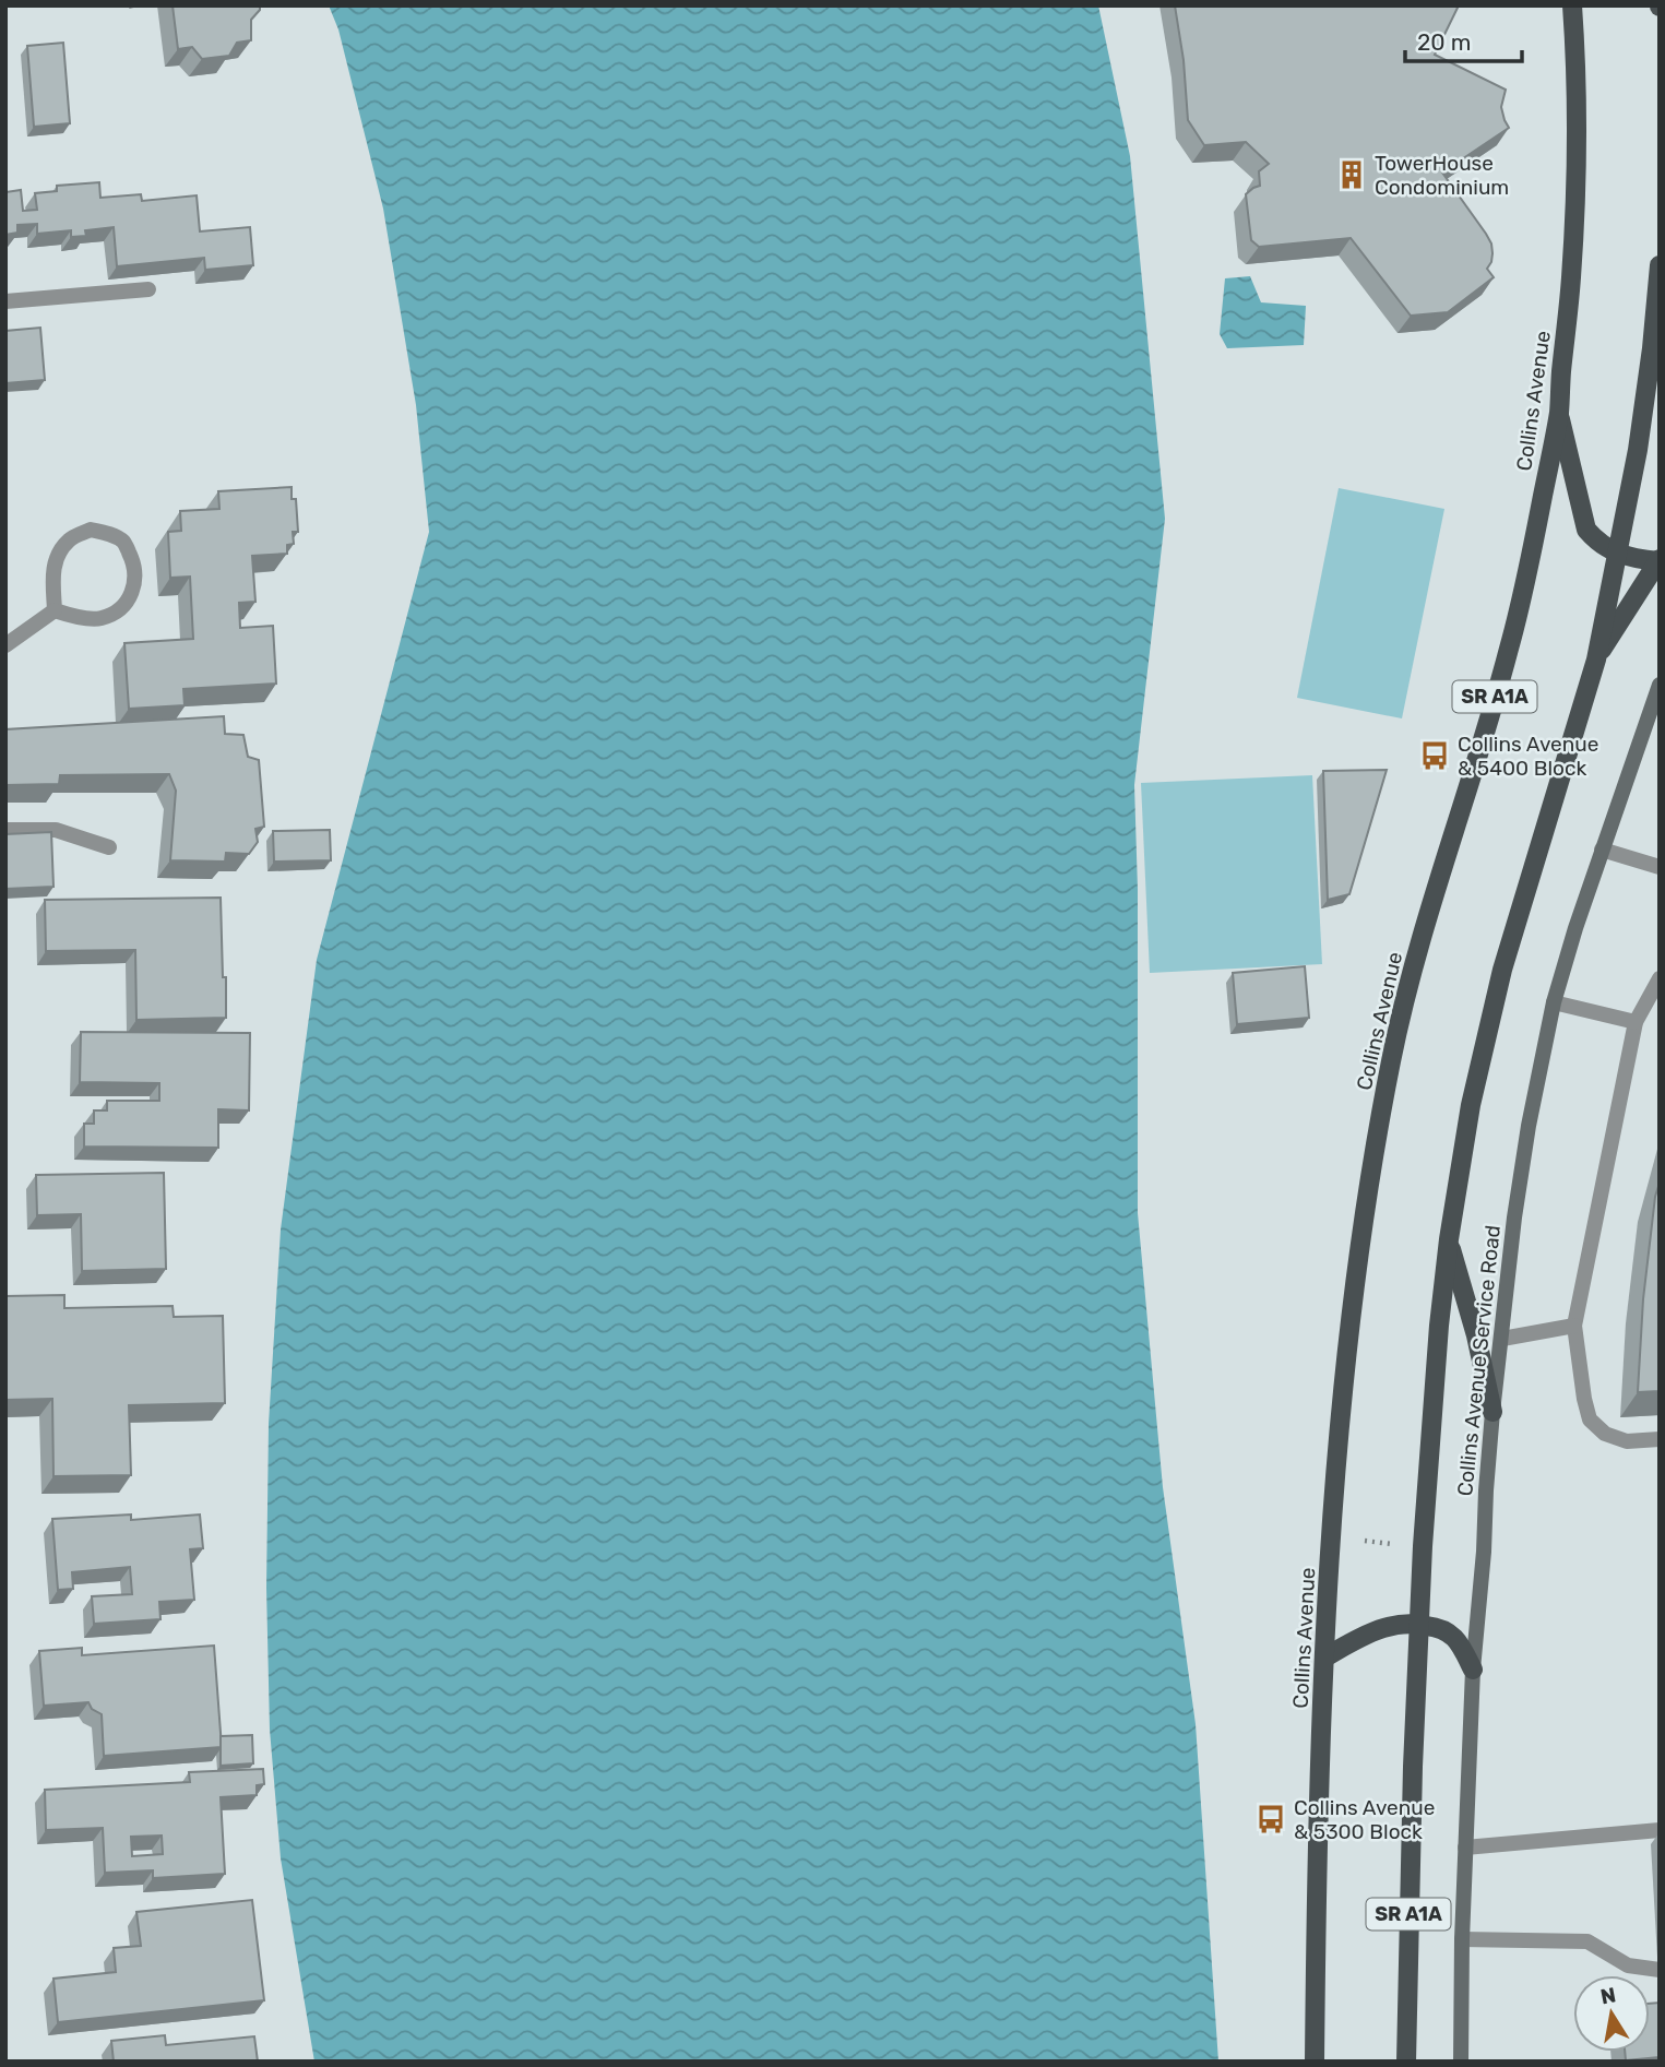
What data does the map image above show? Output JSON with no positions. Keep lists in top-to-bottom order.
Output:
{
  "streets": {
    "main road": ["Collins Avenue", "SR A1A"],
    "street": ["Collins Avenue Service Road"]
  },
  "places": {
    "building": ["TowerHouse Condominium"],
    "bus stop": ["Collins Avenue & 5400 Block", "Collins Avenue & 5300 Block"]
  },
  "scale_bar": "20 m",
  "north": "top"
}
